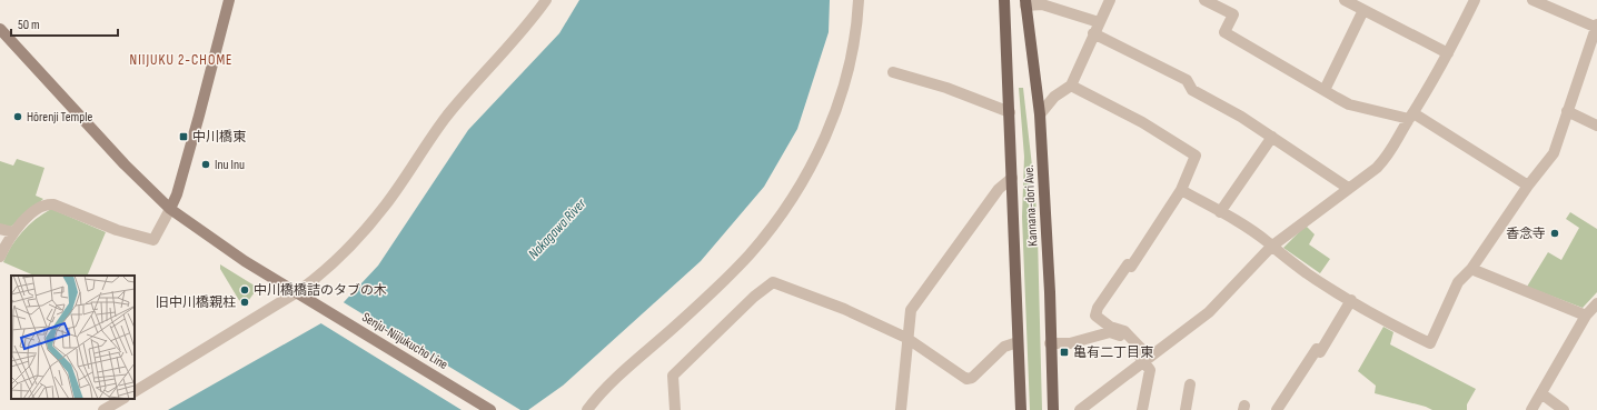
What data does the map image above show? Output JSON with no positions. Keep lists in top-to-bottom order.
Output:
{
  "streets": {
    "main road": ["Kannana-dori Ave.", "Senju-Niijukucho Line"]
  },
  "districts": ["NIIJUKU 2-CHOME"],
  "water": ["Nakagawa River"],
  "places": {
    "other": [
      "Hōrenji Temple",
      "Inu Inu",
      "香念寺",
      "中川橋橋詰のタブの木",
      "旧中川橋親柱"
    ],
    "transit": ["中川橋東", "亀有二丁目東"]
  },
  "scale_bar": "50 m"
}
